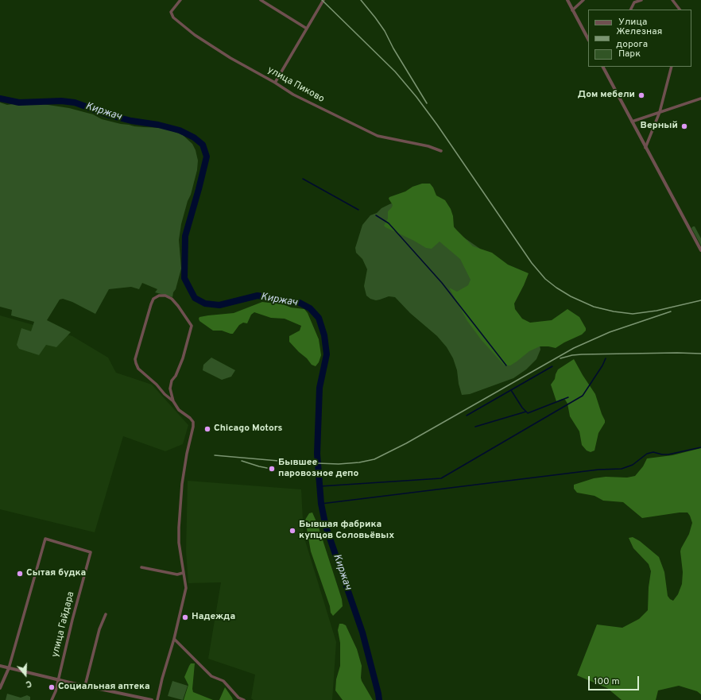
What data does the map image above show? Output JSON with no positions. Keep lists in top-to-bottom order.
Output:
{
  "streets": {
    "street": ["улица Пиково", "улица Гайдара"]
  },
  "water": ["Киржач"],
  "places": [
    "Дом мебели",
    "Верный",
    "Chicago Motors",
    "Бывшее паровозное депо",
    "Бывшая фабрика купцов Соловьёвых",
    "Сытая будка",
    "Надежда",
    "Социальная аптека"
  ],
  "legend": ["Улица", "Железная дорога", "Парк"],
  "scale_bar": "100 m",
  "north": "bottom"
}
